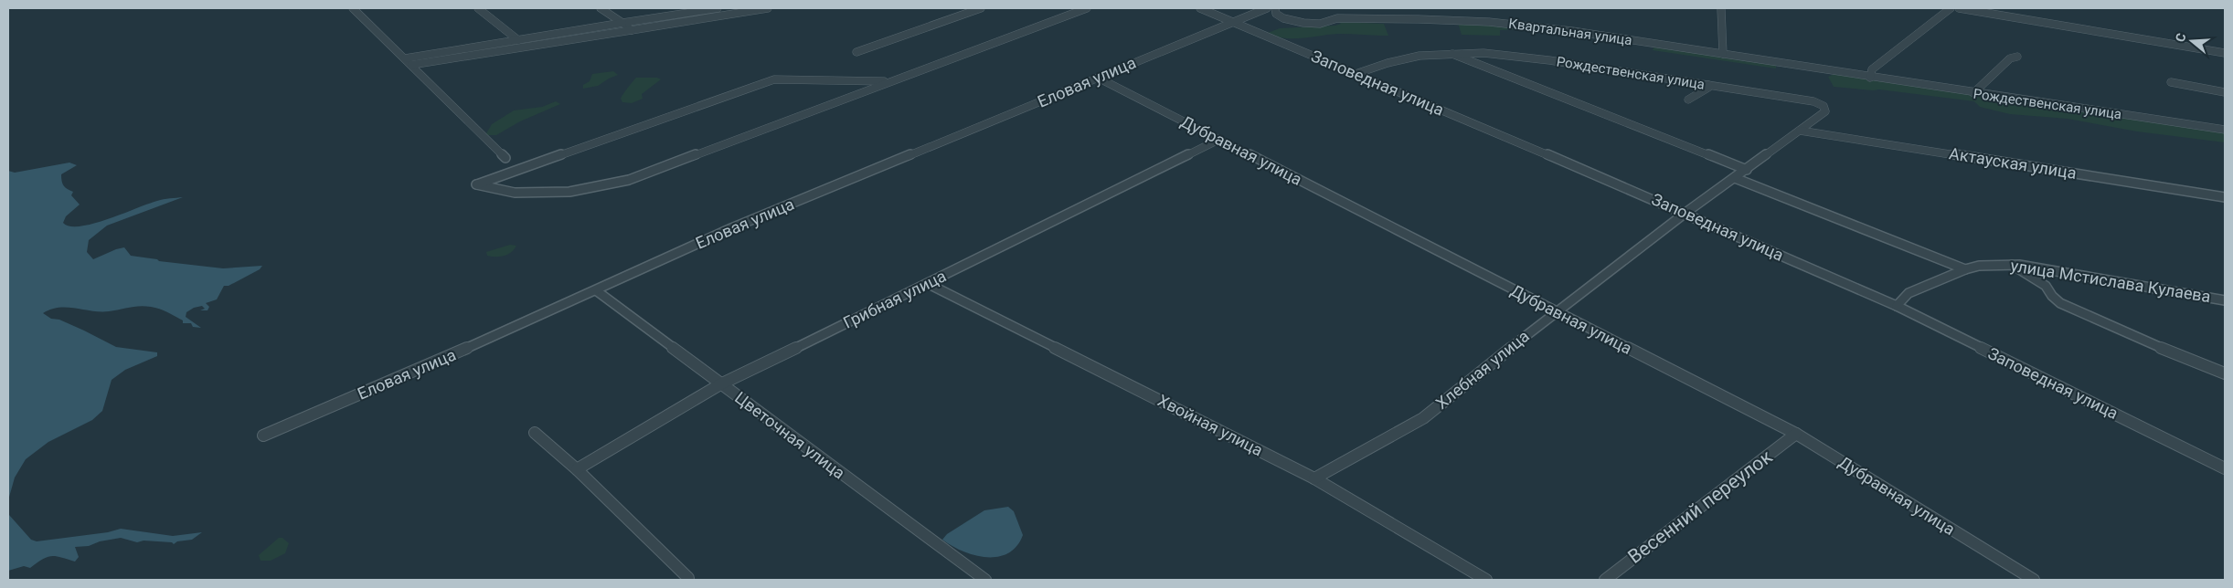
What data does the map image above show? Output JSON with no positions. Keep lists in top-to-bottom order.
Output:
{
  "streets": {
    "street": [
      "Квартальная улица",
      "Рождественская улица",
      "Еловая улица",
      "Заповедная улица",
      "Дубравная улица",
      "Актауская улица",
      "улица Мстислава Кулаева",
      "Грибная улица",
      "Хлебная улица",
      "Хвойная улица",
      "Цветочная улица",
      "Весенний переулок"
    ]
  },
  "crossings": [
    ["Квартальная улица", "Рождественская улица"],
    ["Рождественская улица", "Заповедная улица"],
    ["Рождественская улица", "Хлебная улица"],
    ["Еловая улица", "Заповедная улица"],
    ["Еловая улица", "Дубравная улица"],
    ["Еловая улица", "Цветочная улица"],
    ["Заповедная улица", "улица Мстислава Кулаева"],
    ["Заповедная улица", "Хлебная улица"],
    ["Дубравная улица", "Грибная улица"],
    ["Дубравная улица", "Хлебная улица"],
    ["Дубравная улица", "Весенний переулок"],
    ["Актауская улица", "Хлебная улица"],
    ["Грибная улица", "Хвойная улица"],
    ["Грибная улица", "Цветочная улица"],
    ["Хлебная улица", "Хвойная улица"]
  ],
  "north": "left"
}
